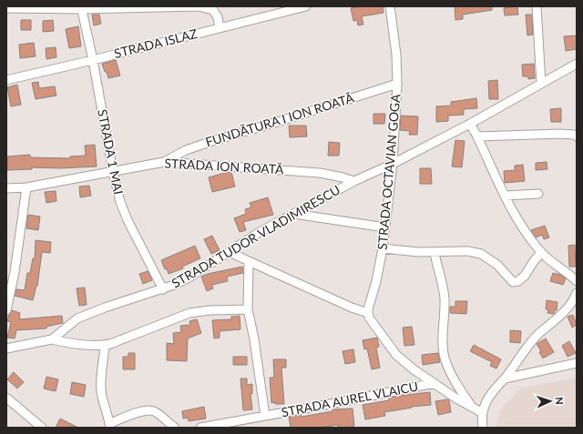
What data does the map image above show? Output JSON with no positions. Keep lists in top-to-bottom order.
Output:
{
  "streets": {
    "street": [
      "STRADA ISLAZ",
      "FUNDĂTURA I ION ROATĂ",
      "STRADA 1 MAI",
      "STRADA ION ROATĂ",
      "STRADA OCTAVIAN GOGA",
      "STRADA TUDOR VLADIMIRESCU",
      "STRADA AUREL VLAICU"
    ]
  },
  "crossings": [
    ["STRADA ISLAZ", "STRADA 1 MAI"],
    ["FUNDĂTURA I ION ROATĂ", "STRADA ION ROATĂ"],
    ["FUNDĂTURA I ION ROATĂ", "STRADA OCTAVIAN GOGA"],
    ["STRADA 1 MAI", "STRADA ION ROATĂ"],
    ["STRADA 1 MAI", "STRADA TUDOR VLADIMIRESCU"],
    ["STRADA ION ROATĂ", "STRADA TUDOR VLADIMIRESCU"],
    ["STRADA OCTAVIAN GOGA", "STRADA TUDOR VLADIMIRESCU"]
  ],
  "north": "right"
}
